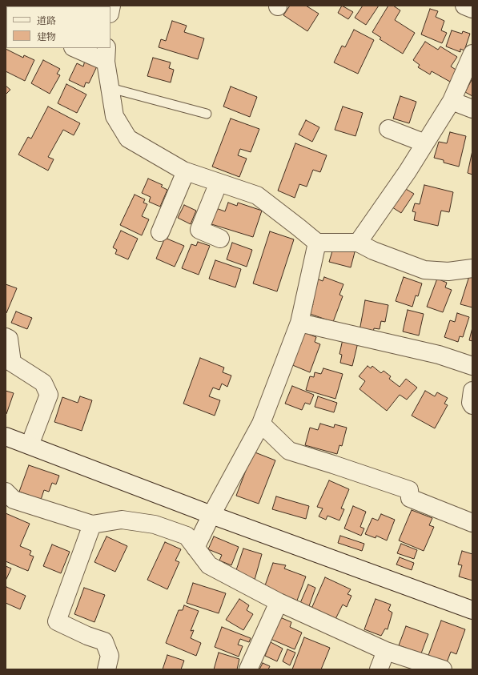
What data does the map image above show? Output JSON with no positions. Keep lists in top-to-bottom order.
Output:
{
  "legend": ["道路", "建物"]
}
